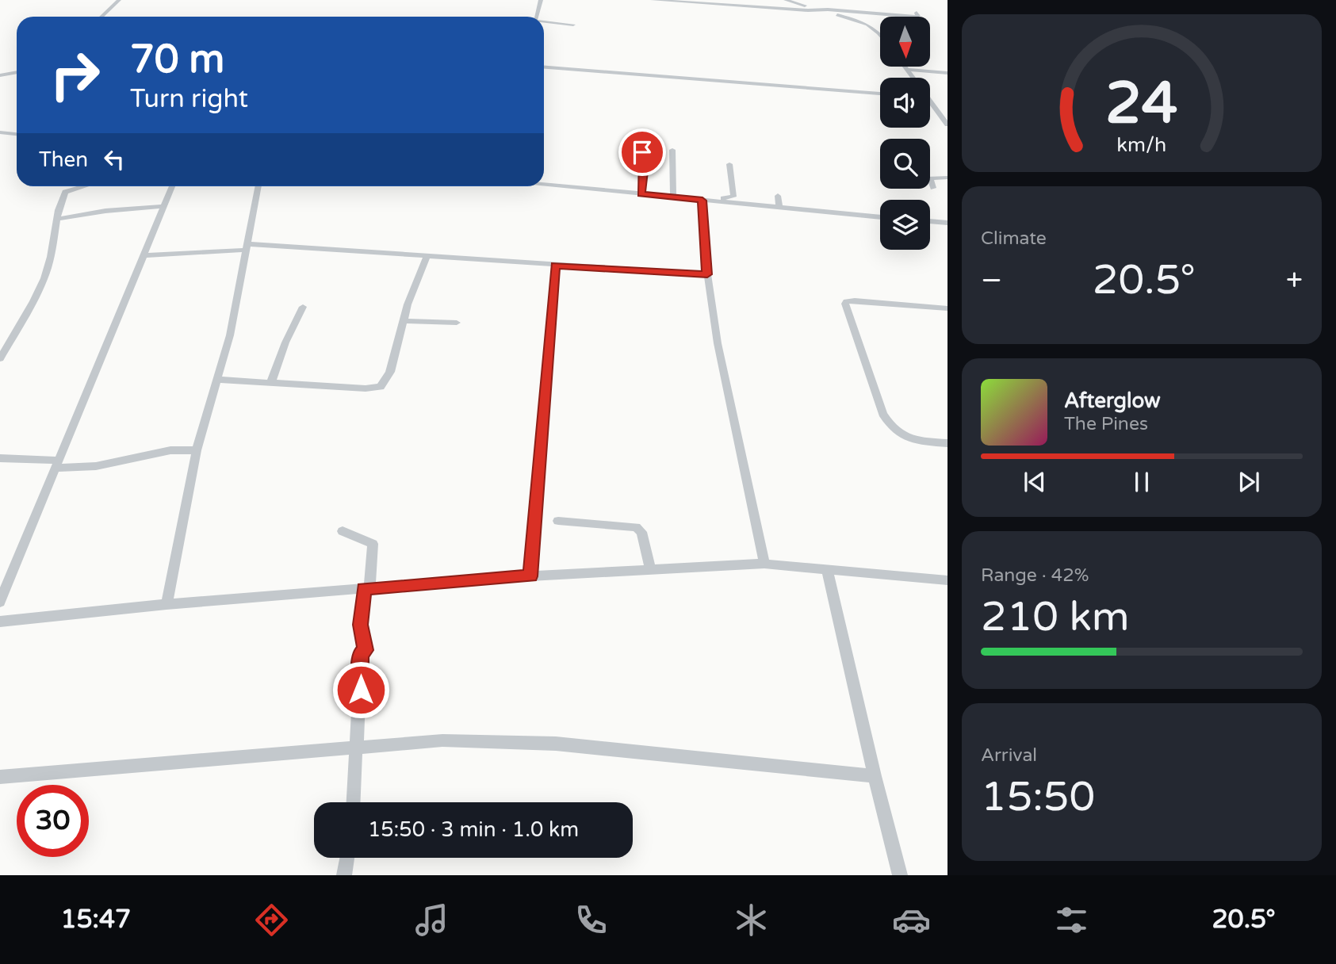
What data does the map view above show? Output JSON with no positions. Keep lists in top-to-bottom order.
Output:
{
  "north": "bottom",
  "page": {
    "turn": ["70 m", "Turn right"],
    "then": "Then",
    "tile": [
      "Climate",
      ["Range · 42%", "210 km"],
      ["Arrival", "15:50"]
    ],
    "heat": ["−", "20.5°", "+"],
    "song": ["Afterglow", "The Pines"],
    "limit": "30",
    "trip": "15:50 · 3 min · 1.0 km",
    "tabs": ["15:47", "20.5°"],
    "gauge": ["24", "km/h"]
  }
}
